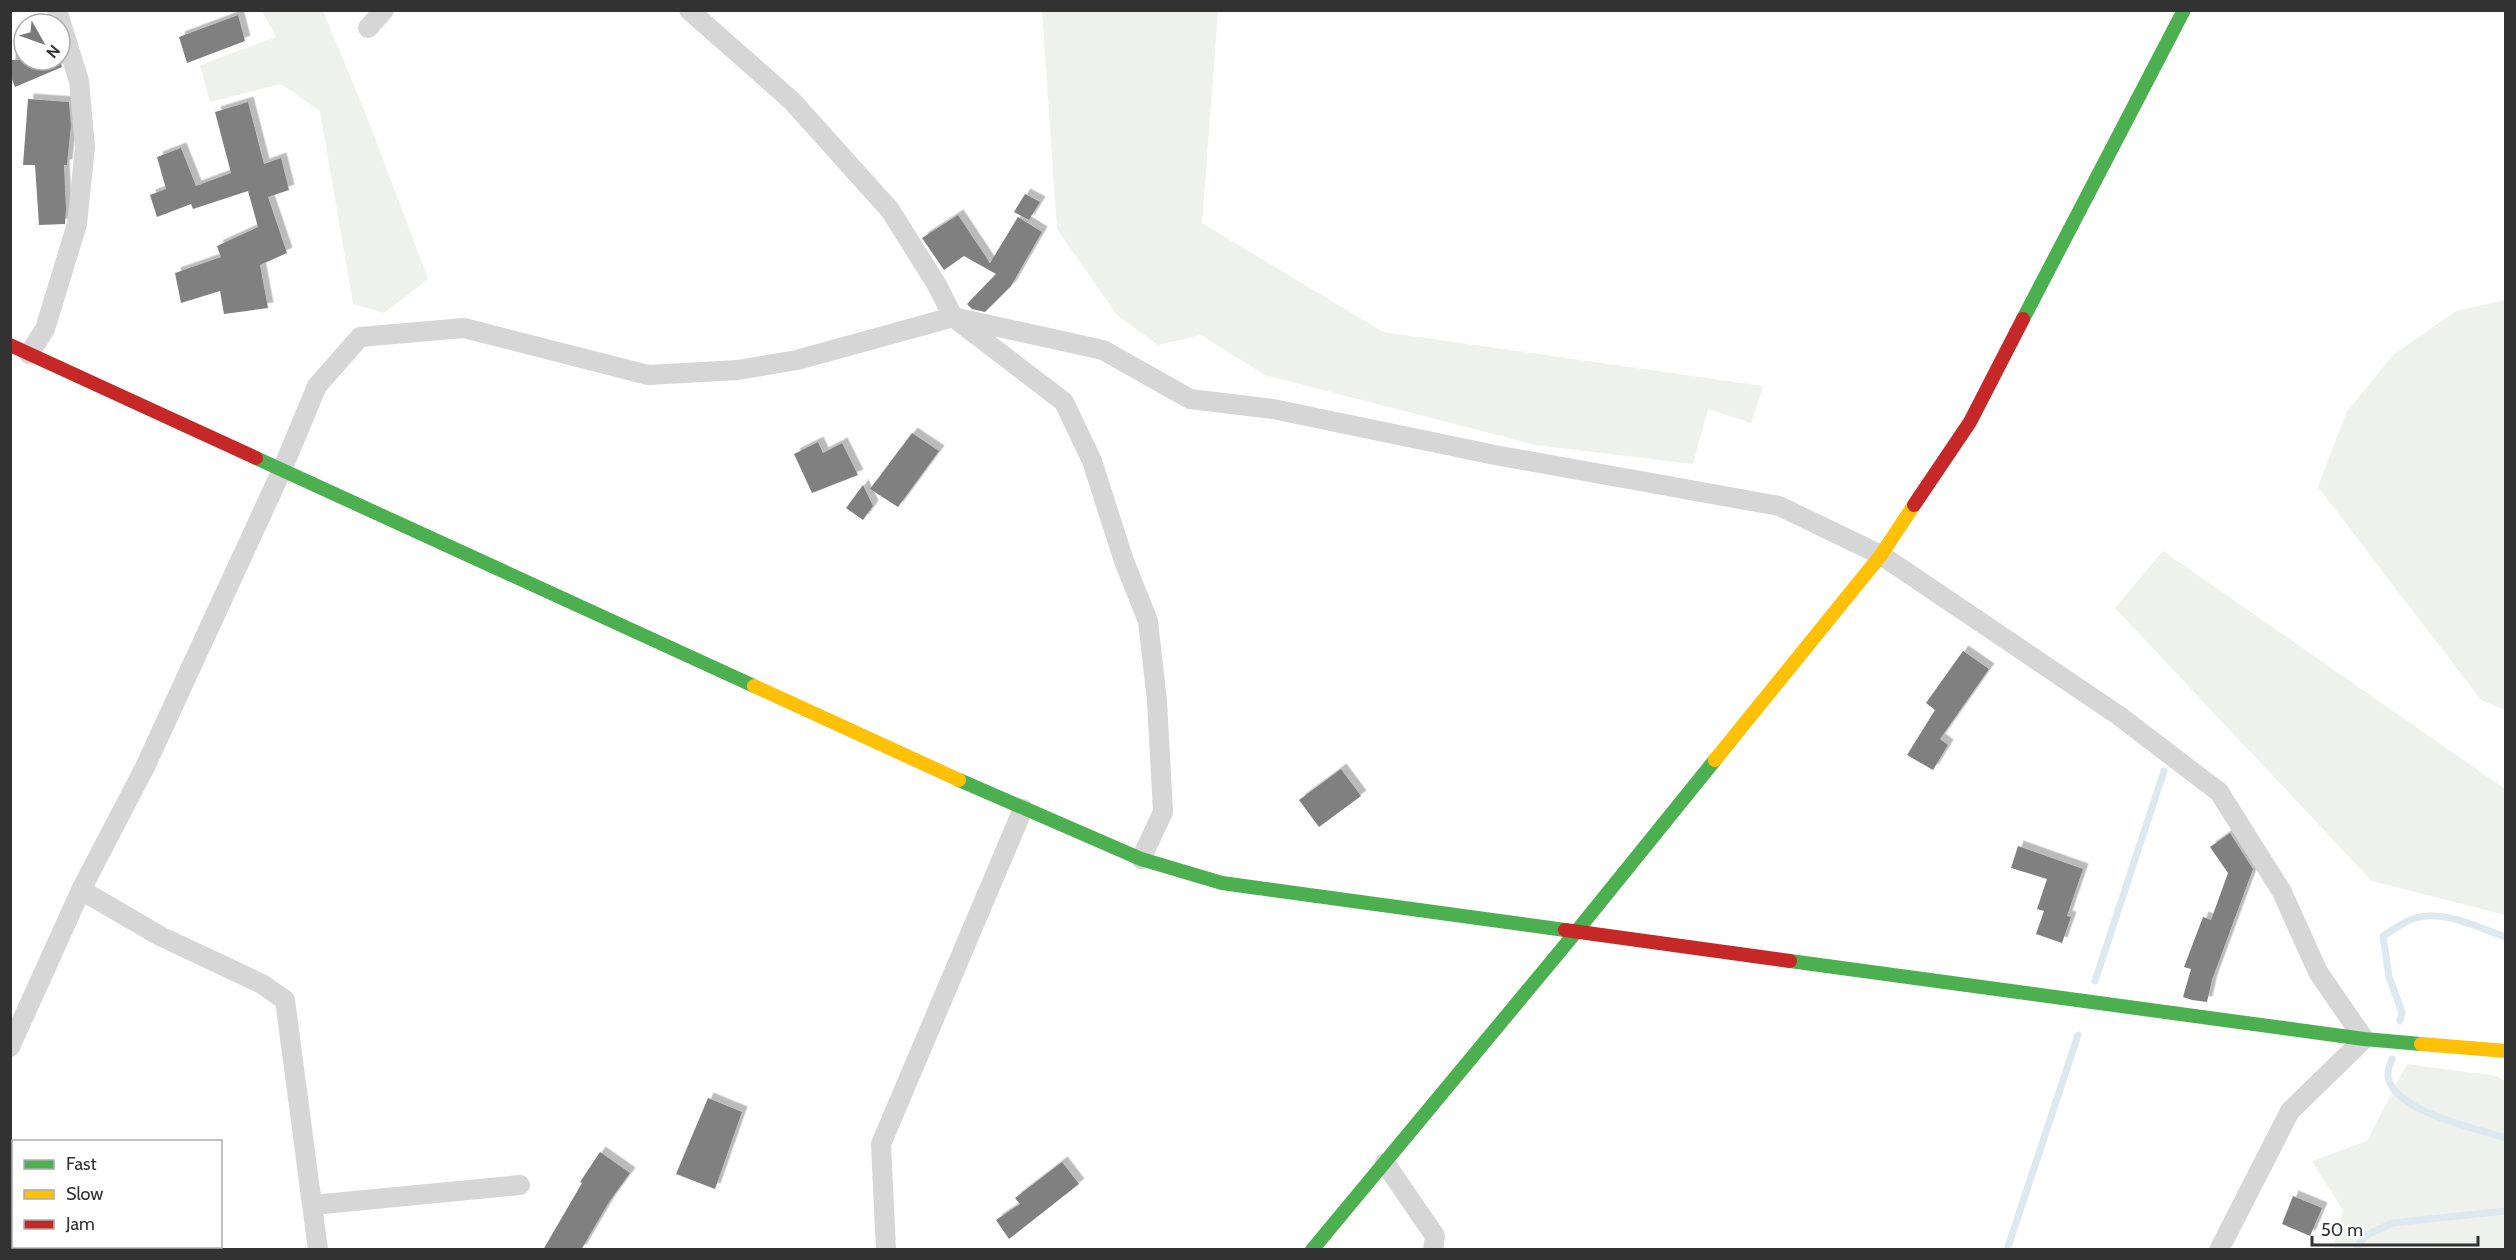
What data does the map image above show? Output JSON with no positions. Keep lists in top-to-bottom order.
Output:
{
  "legend": ["Fast", "Slow", "Jam"],
  "scale_bar": "50 m",
  "north": "bottom right"
}
